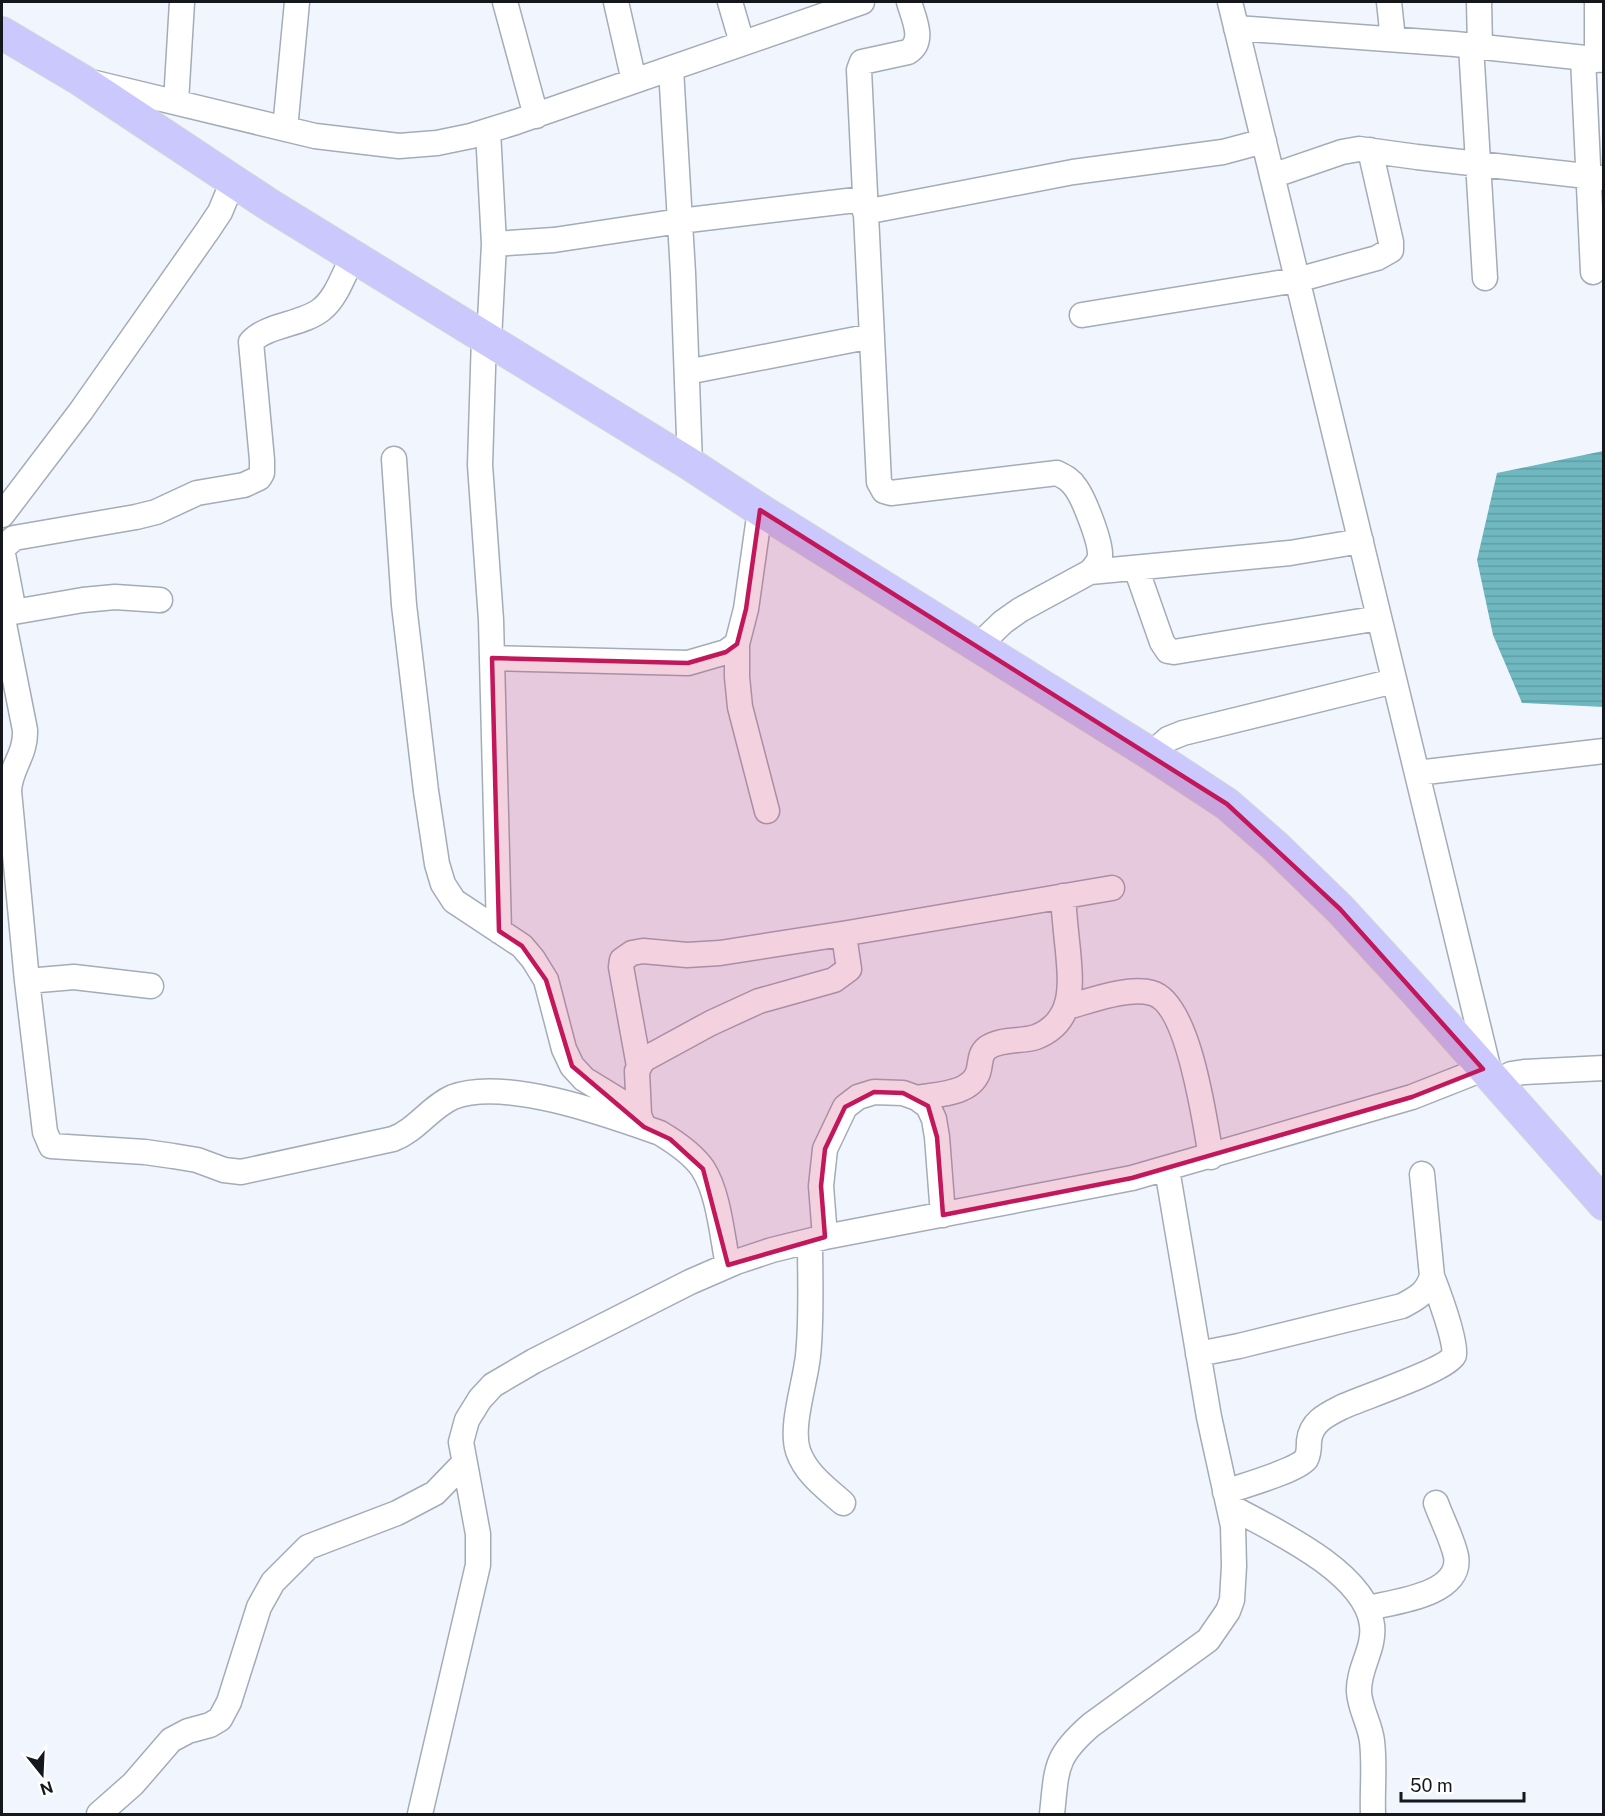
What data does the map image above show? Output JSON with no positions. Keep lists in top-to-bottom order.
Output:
{
  "scale_bar": "50 m",
  "north": "bottom"
}
